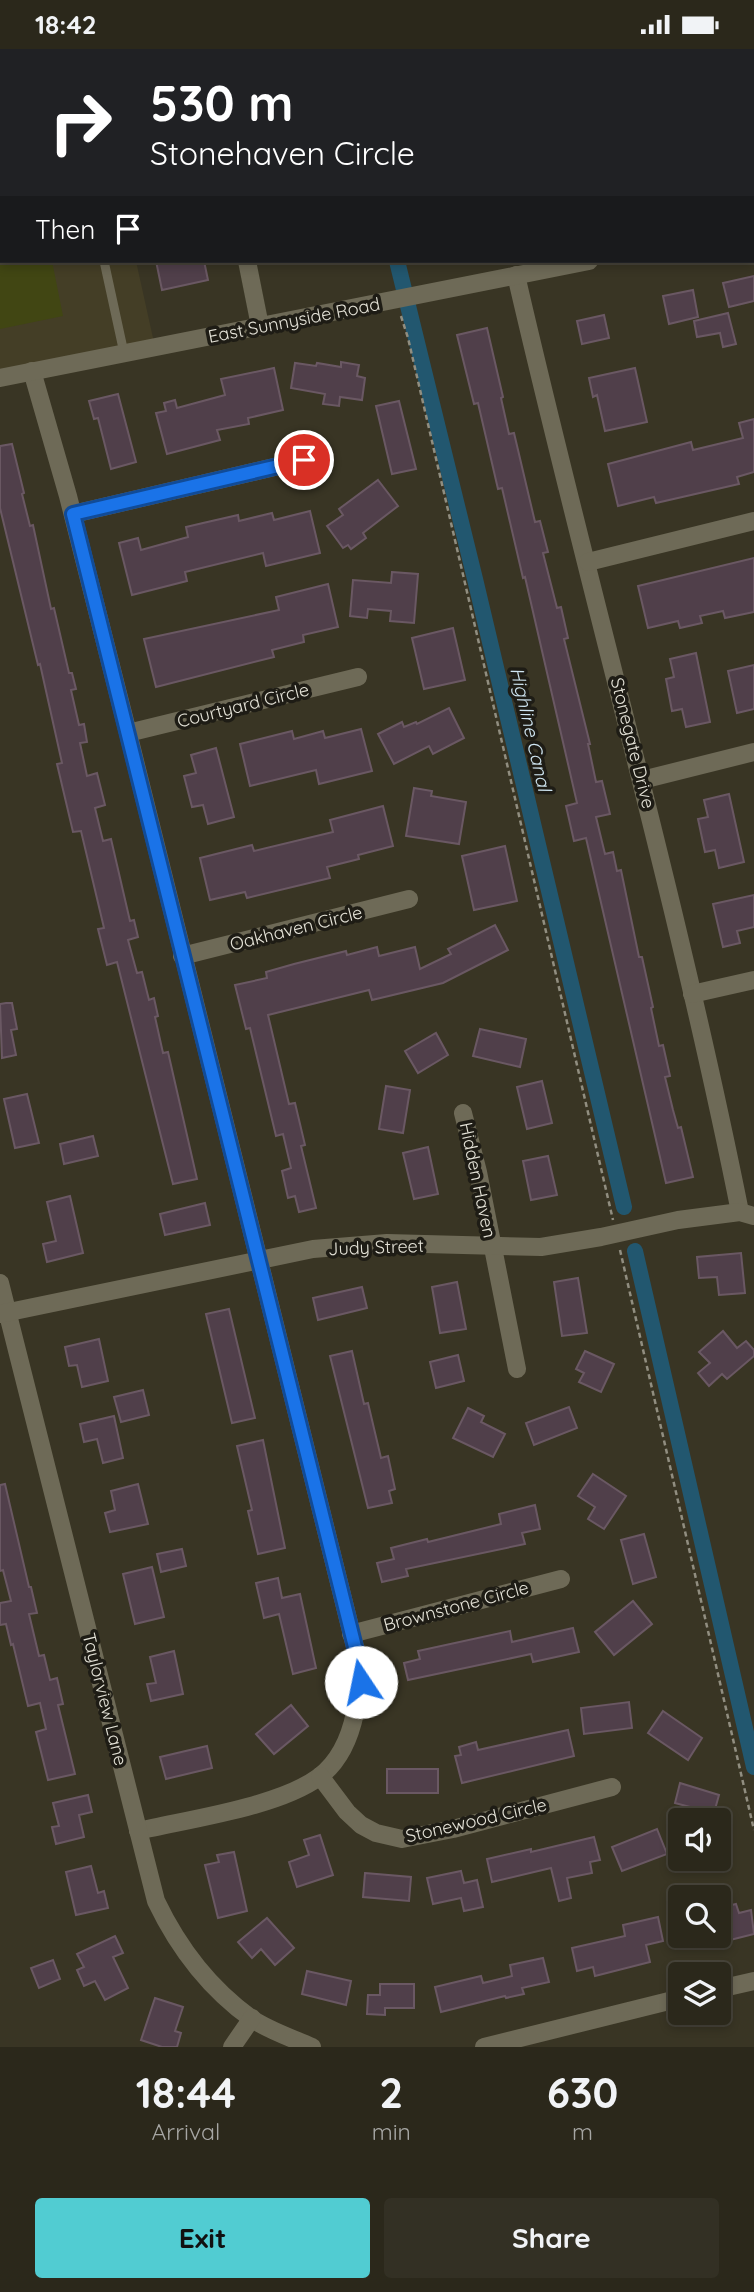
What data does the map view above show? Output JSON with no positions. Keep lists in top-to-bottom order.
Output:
{
  "streets": {
    "street": [
      "East Sunnyside Road",
      "Courtyard Circle",
      "Stonegate Drive",
      "Oakhaven Circle",
      "Hidden Haven",
      "Judy Street",
      "Brownstone Circle",
      "Taylorview Lane",
      "Stonewood Circle"
    ]
  },
  "crossings": [
    ["East Sunnyside Road", "Stonegate Drive"],
    ["Stonegate Drive", "Judy Street"],
    ["Hidden Haven", "Judy Street"],
    ["Judy Street", "Taylorview Lane"]
  ],
  "water": ["Highline Canal"],
  "page": {
    "status": "18:42",
    "turn": ["530 m", "Stonehaven Circle"],
    "then": "Then",
    "eta": [
      "18:44",
      "Arrival",
      "2",
      "min",
      "630",
      "m"
    ],
    "buttons": ["Exit", "Share"]
  }
}
